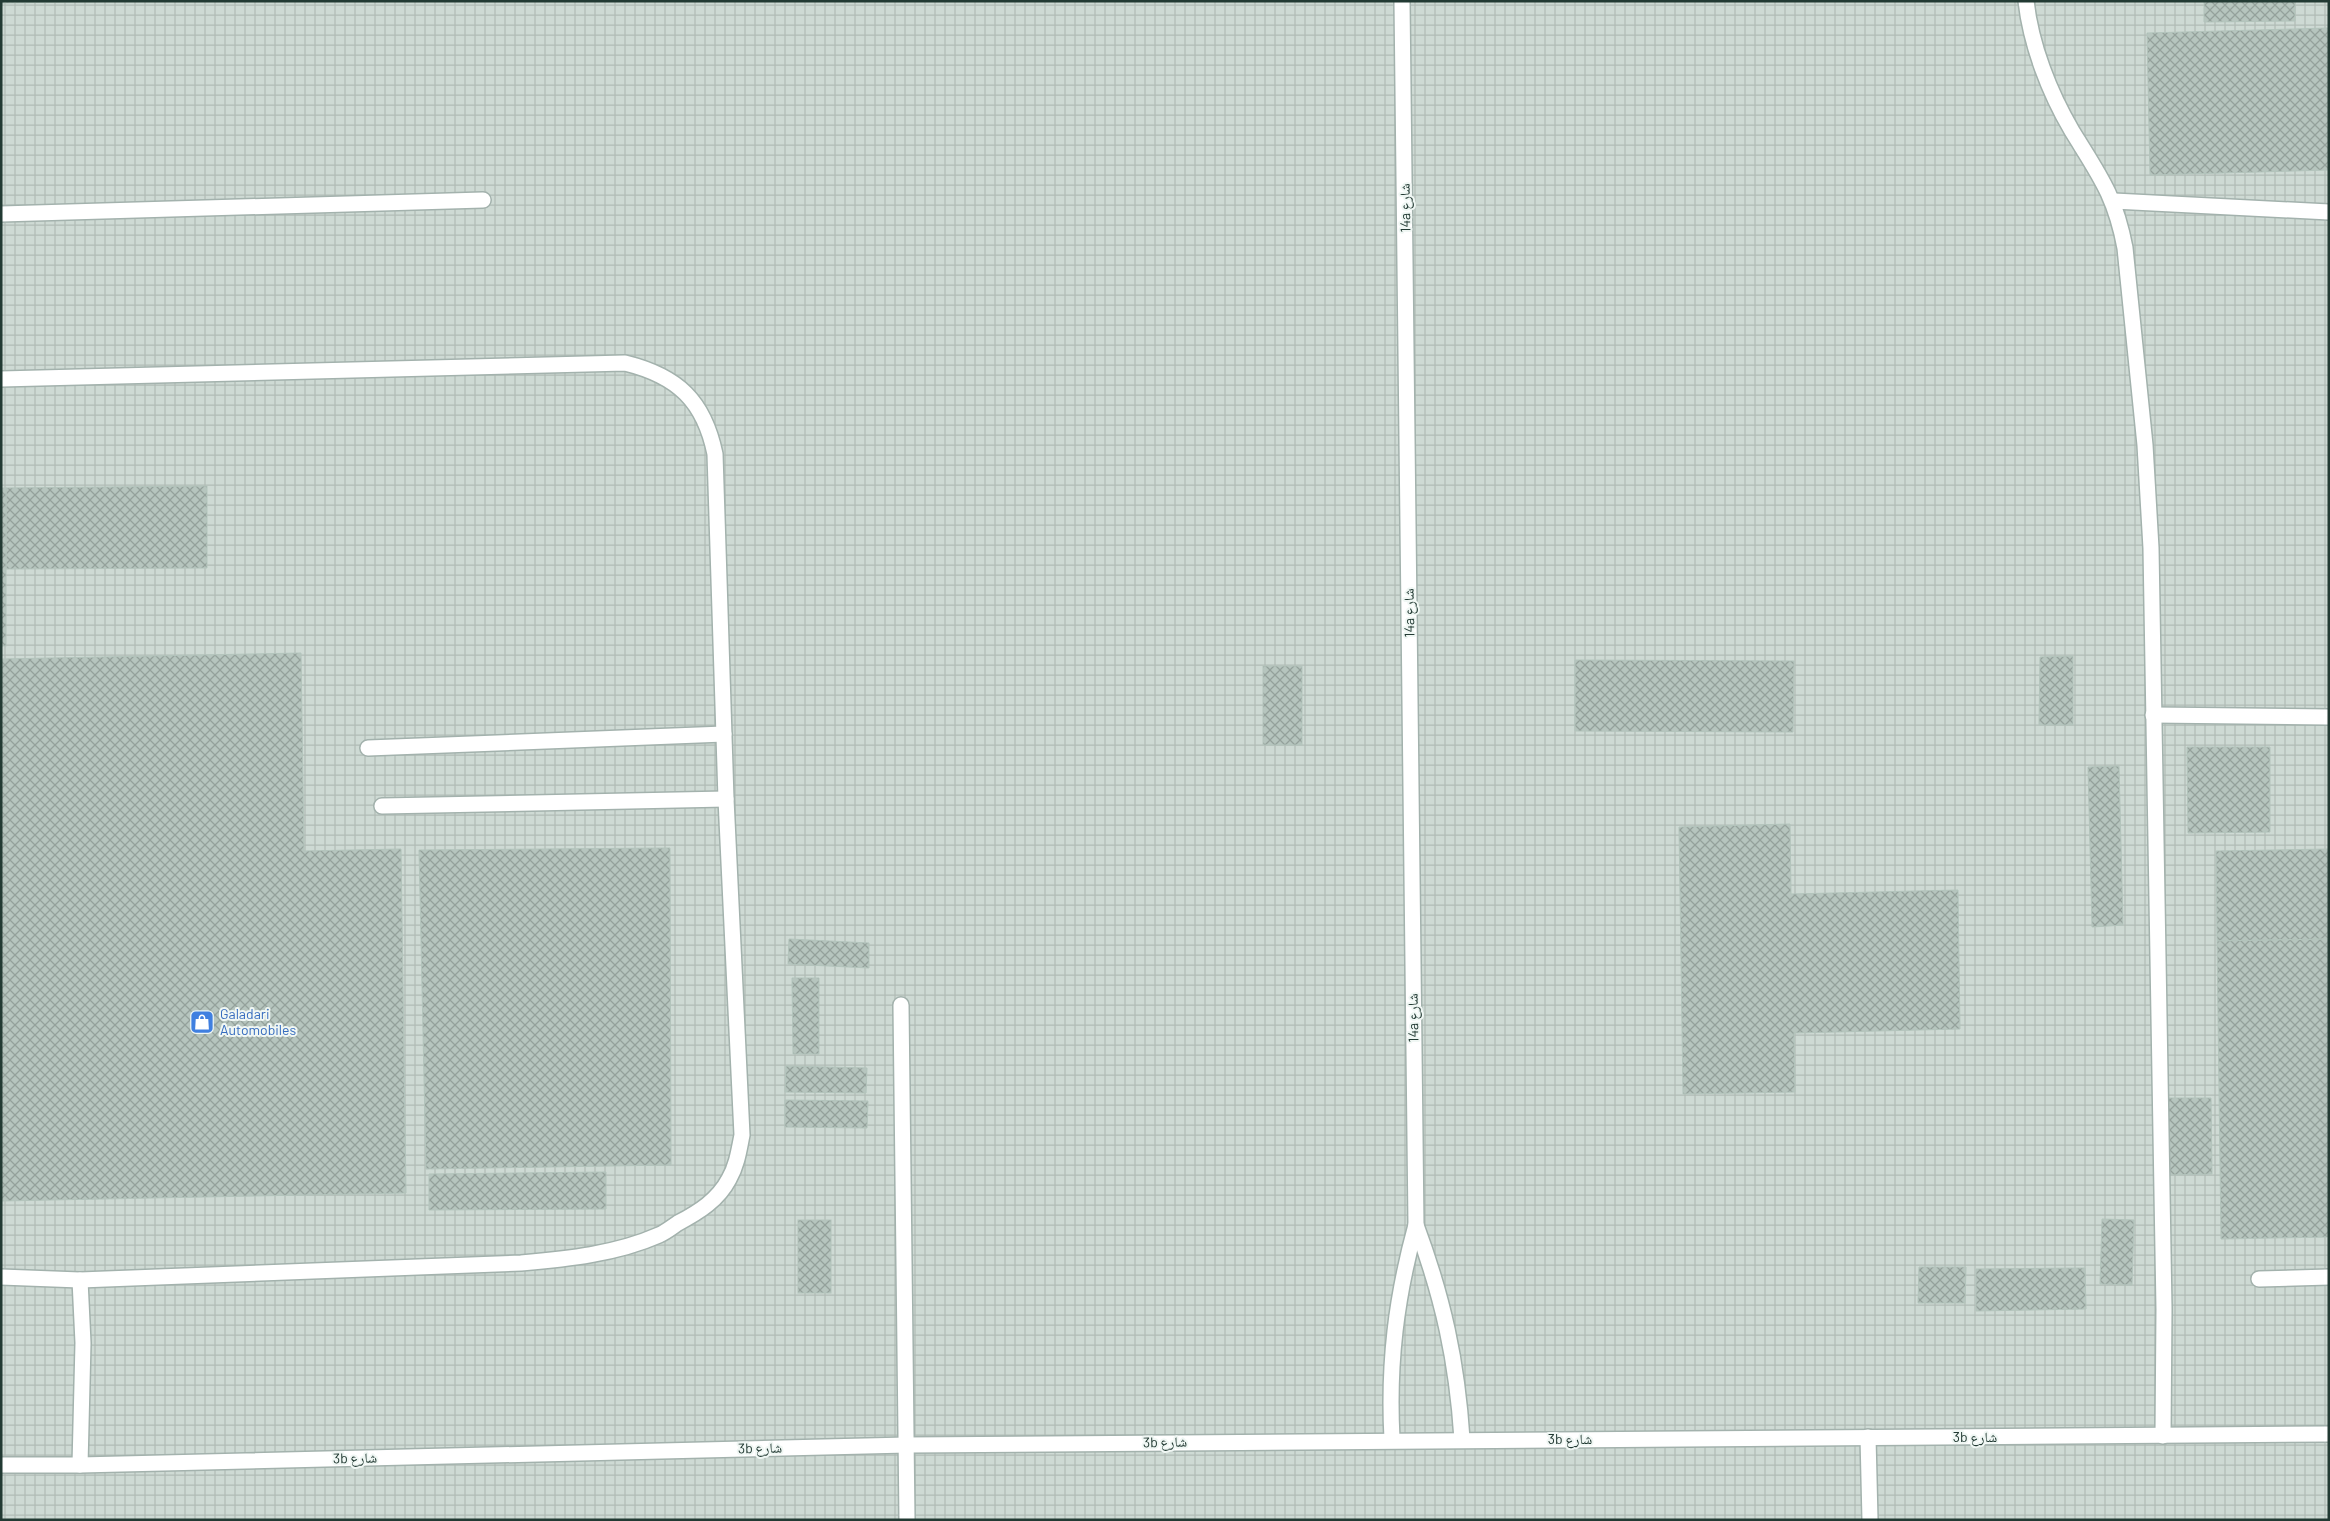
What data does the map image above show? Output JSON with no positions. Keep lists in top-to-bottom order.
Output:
{
  "streets": {
    "street": ["14a شارع", "3b شارع"]
  },
  "crossings": [
    ["14a شارع", "3b شارع"]
  ],
  "places": {
    "shop": ["Galadari Automobiles"]
  }
}
